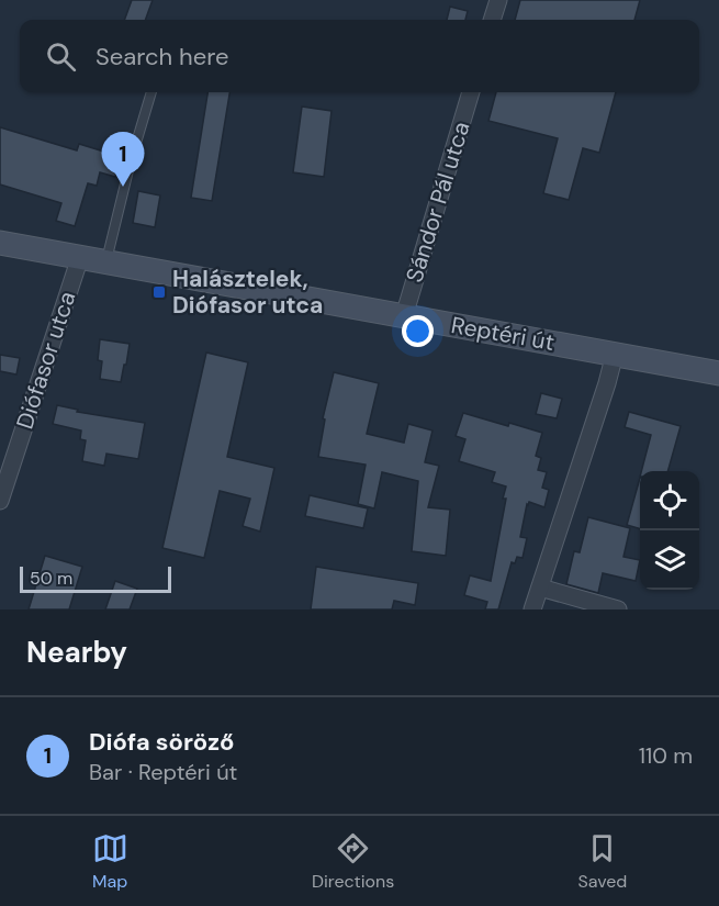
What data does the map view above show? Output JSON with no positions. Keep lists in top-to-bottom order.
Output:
{
  "streets": {
    "main road": ["Reptéri út"],
    "street": ["Sándor Pál utca", "Diófasor utca"]
  },
  "crossings": [
    ["Sándor Pál utca", "Reptéri út"],
    ["Reptéri út", "Diófasor utca"]
  ],
  "places": {
    "transit": ["Halásztelek, Diófasor utca"]
  },
  "scale_bar": "50 m",
  "page": {
    "search": "Search here",
    "pins": "1",
    "scale": "50 m",
    "heading": "Nearby",
    "list": [
      {
        "mark": "1",
        "name": "Diófa söröző",
        "note": "Bar · Reptéri út",
        "value": "110 m"
      }
    ],
    "nav": ["Map", "Directions", "Saved"]
  }
}
